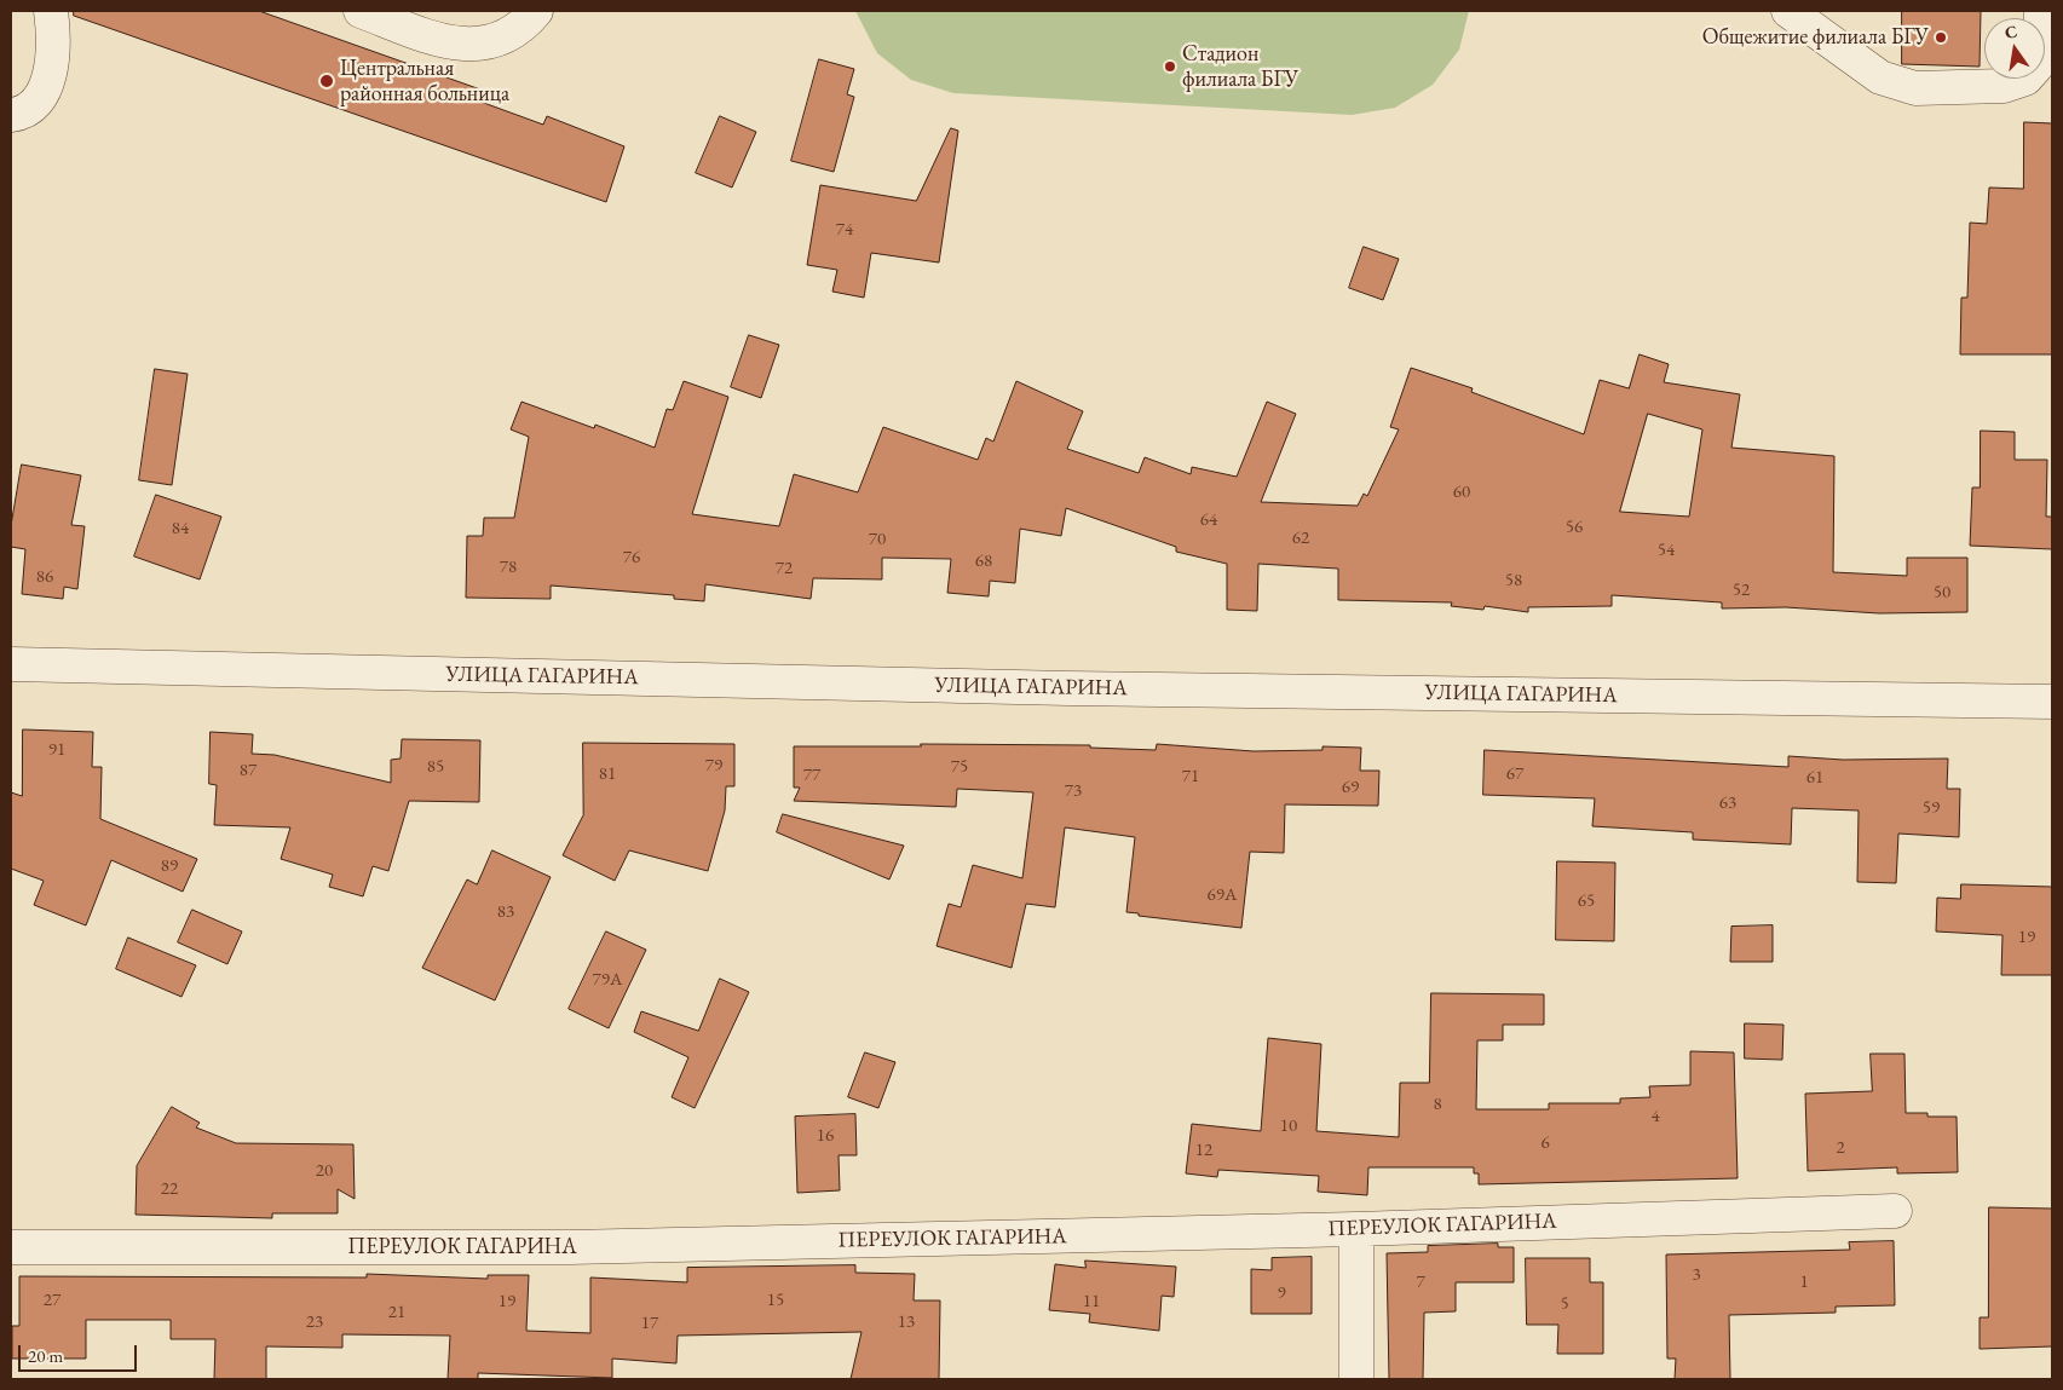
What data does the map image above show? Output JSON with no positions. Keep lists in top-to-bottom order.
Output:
{
  "streets": {
    "street": ["УЛИЦА ГАГАРИНА", "ПЕРЕУЛОК ГАГАРИНА"]
  },
  "places": ["Общежитие филиала БГУ", "Стадион филиала БГУ", "Центральная районная больница"],
  "house_numbers": [
    "74",
    "60",
    "64",
    "56",
    "84",
    "62",
    "70",
    "54",
    "76",
    "68",
    "78",
    "72",
    "86",
    "58",
    "52",
    "50",
    "91",
    "79",
    "85",
    "75",
    "87",
    "81",
    "67",
    "77",
    "71",
    "61",
    "69",
    "73",
    "63",
    "59",
    "89",
    "69А",
    "65",
    "83",
    "19",
    "79А",
    "8",
    "4",
    "10",
    "16",
    "6",
    "2",
    "12",
    "20",
    "22",
    "3",
    "7",
    "1",
    "9",
    "27",
    "15",
    "19",
    "11",
    "5",
    "21",
    "23",
    "13",
    "17"
  ],
  "scale_bar": "20 m",
  "north": "top"
}
